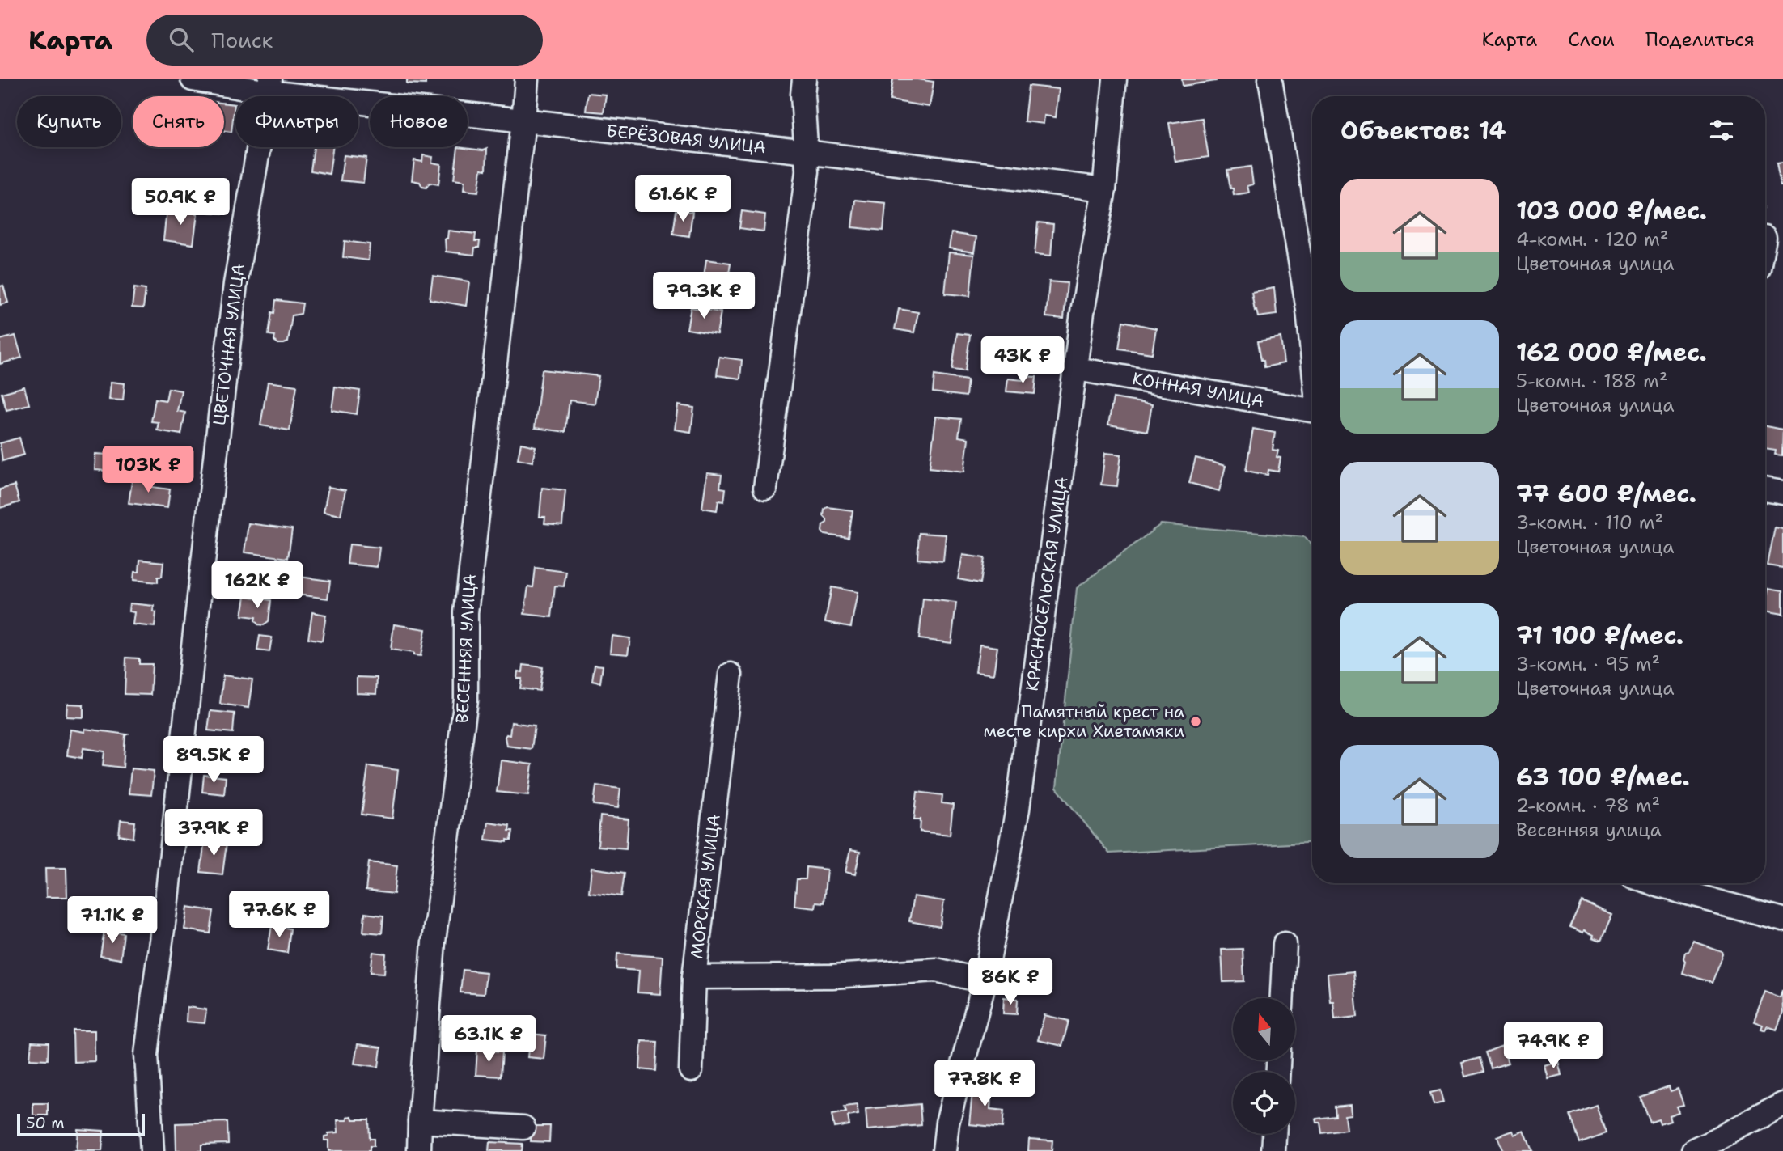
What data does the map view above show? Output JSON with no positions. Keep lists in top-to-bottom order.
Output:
{
  "streets": {
    "street": [
      "БЕРЁЗОВАЯ УЛИЦА",
      "ЦВЕТОЧНАЯ УЛИЦА",
      "КОННАЯ УЛИЦА",
      "КРАСНОСЕЛЬСКАЯ УЛИЦА",
      "ВЕСЕННЯЯ УЛИЦА",
      "МОРСКАЯ УЛИЦА"
    ]
  },
  "crossings": [
    ["БЕРЁЗОВАЯ УЛИЦА", "ЦВЕТОЧНАЯ УЛИЦА"],
    ["БЕРЁЗОВАЯ УЛИЦА", "КРАСНОСЕЛЬСКАЯ УЛИЦА"],
    ["БЕРЁЗОВАЯ УЛИЦА", "ВЕСЕННЯЯ УЛИЦА"],
    ["КОННАЯ УЛИЦА", "КРАСНОСЕЛЬСКАЯ УЛИЦА"],
    ["КРАСНОСЕЛЬСКАЯ УЛИЦА", "МОРСКАЯ УЛИЦА"]
  ],
  "places": ["Памятный крест на месте кирхи Хиетамяки"],
  "scale_bar": "50 m",
  "north": "top",
  "page": {
    "header": "Карта",
    "search": "Поиск",
    "nav": ["Карта", "Слои", "Поделиться"],
    "chip": [
      "Купить",
      "Снять",
      "Фильтры",
      "Новое"
    ],
    "heading": "Объектов: 14",
    "list": [
      {
        "name": "103 000 ₽/мес.",
        "note": "4-комн. · 120 m² · Цветочная улица"
      },
      {
        "name": "162 000 ₽/мес.",
        "note": "5-комн. · 188 m² · Цветочная улица"
      },
      {
        "name": "77 600 ₽/мес.",
        "note": "3-комн. · 110 m² · Цветочная улица"
      },
      {
        "name": "71 100 ₽/мес.",
        "note": "3-комн. · 95 m² · Цветочная улица"
      },
      {
        "name": "63 100 ₽/мес.",
        "note": "2-комн. · 78 m² · Весенняя улица"
      }
    ],
    "price": [
      "61.6K ₽",
      "50.9K ₽",
      "79.3K ₽",
      "43K ₽",
      "103K ₽",
      "162K ₽",
      "89.5K ₽",
      "37.9K ₽",
      "77.6K ₽",
      "71.1K ₽",
      "86K ₽",
      "63.1K ₽",
      "74.9K ₽",
      "77.8K ₽"
    ],
    "scale": "50 m"
  }
}
